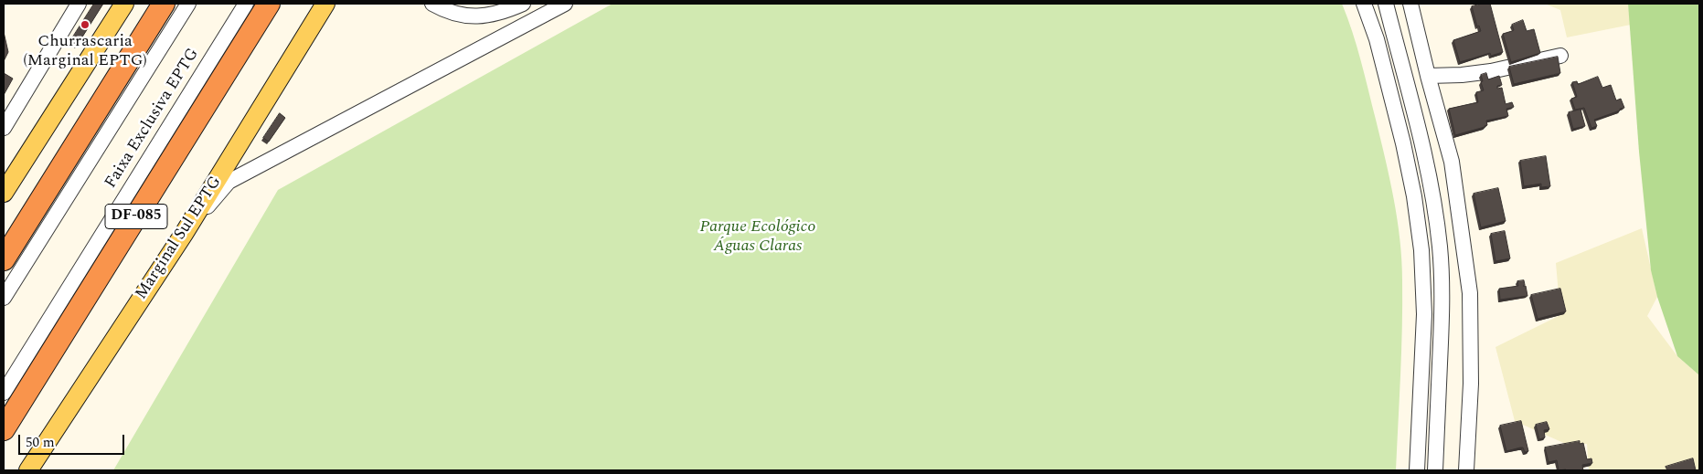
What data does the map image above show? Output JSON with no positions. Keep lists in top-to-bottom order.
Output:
{
  "streets": {
    "highway": ["DF-085"],
    "main road": ["Marginal Sul EPTG"],
    "street": ["Faixa Exclusiva EPTG"]
  },
  "parks": ["Parque Ecológico Águas Claras"],
  "places": ["Churrascaria (Marginal EPTG)"],
  "scale_bar": "50 m"
}
